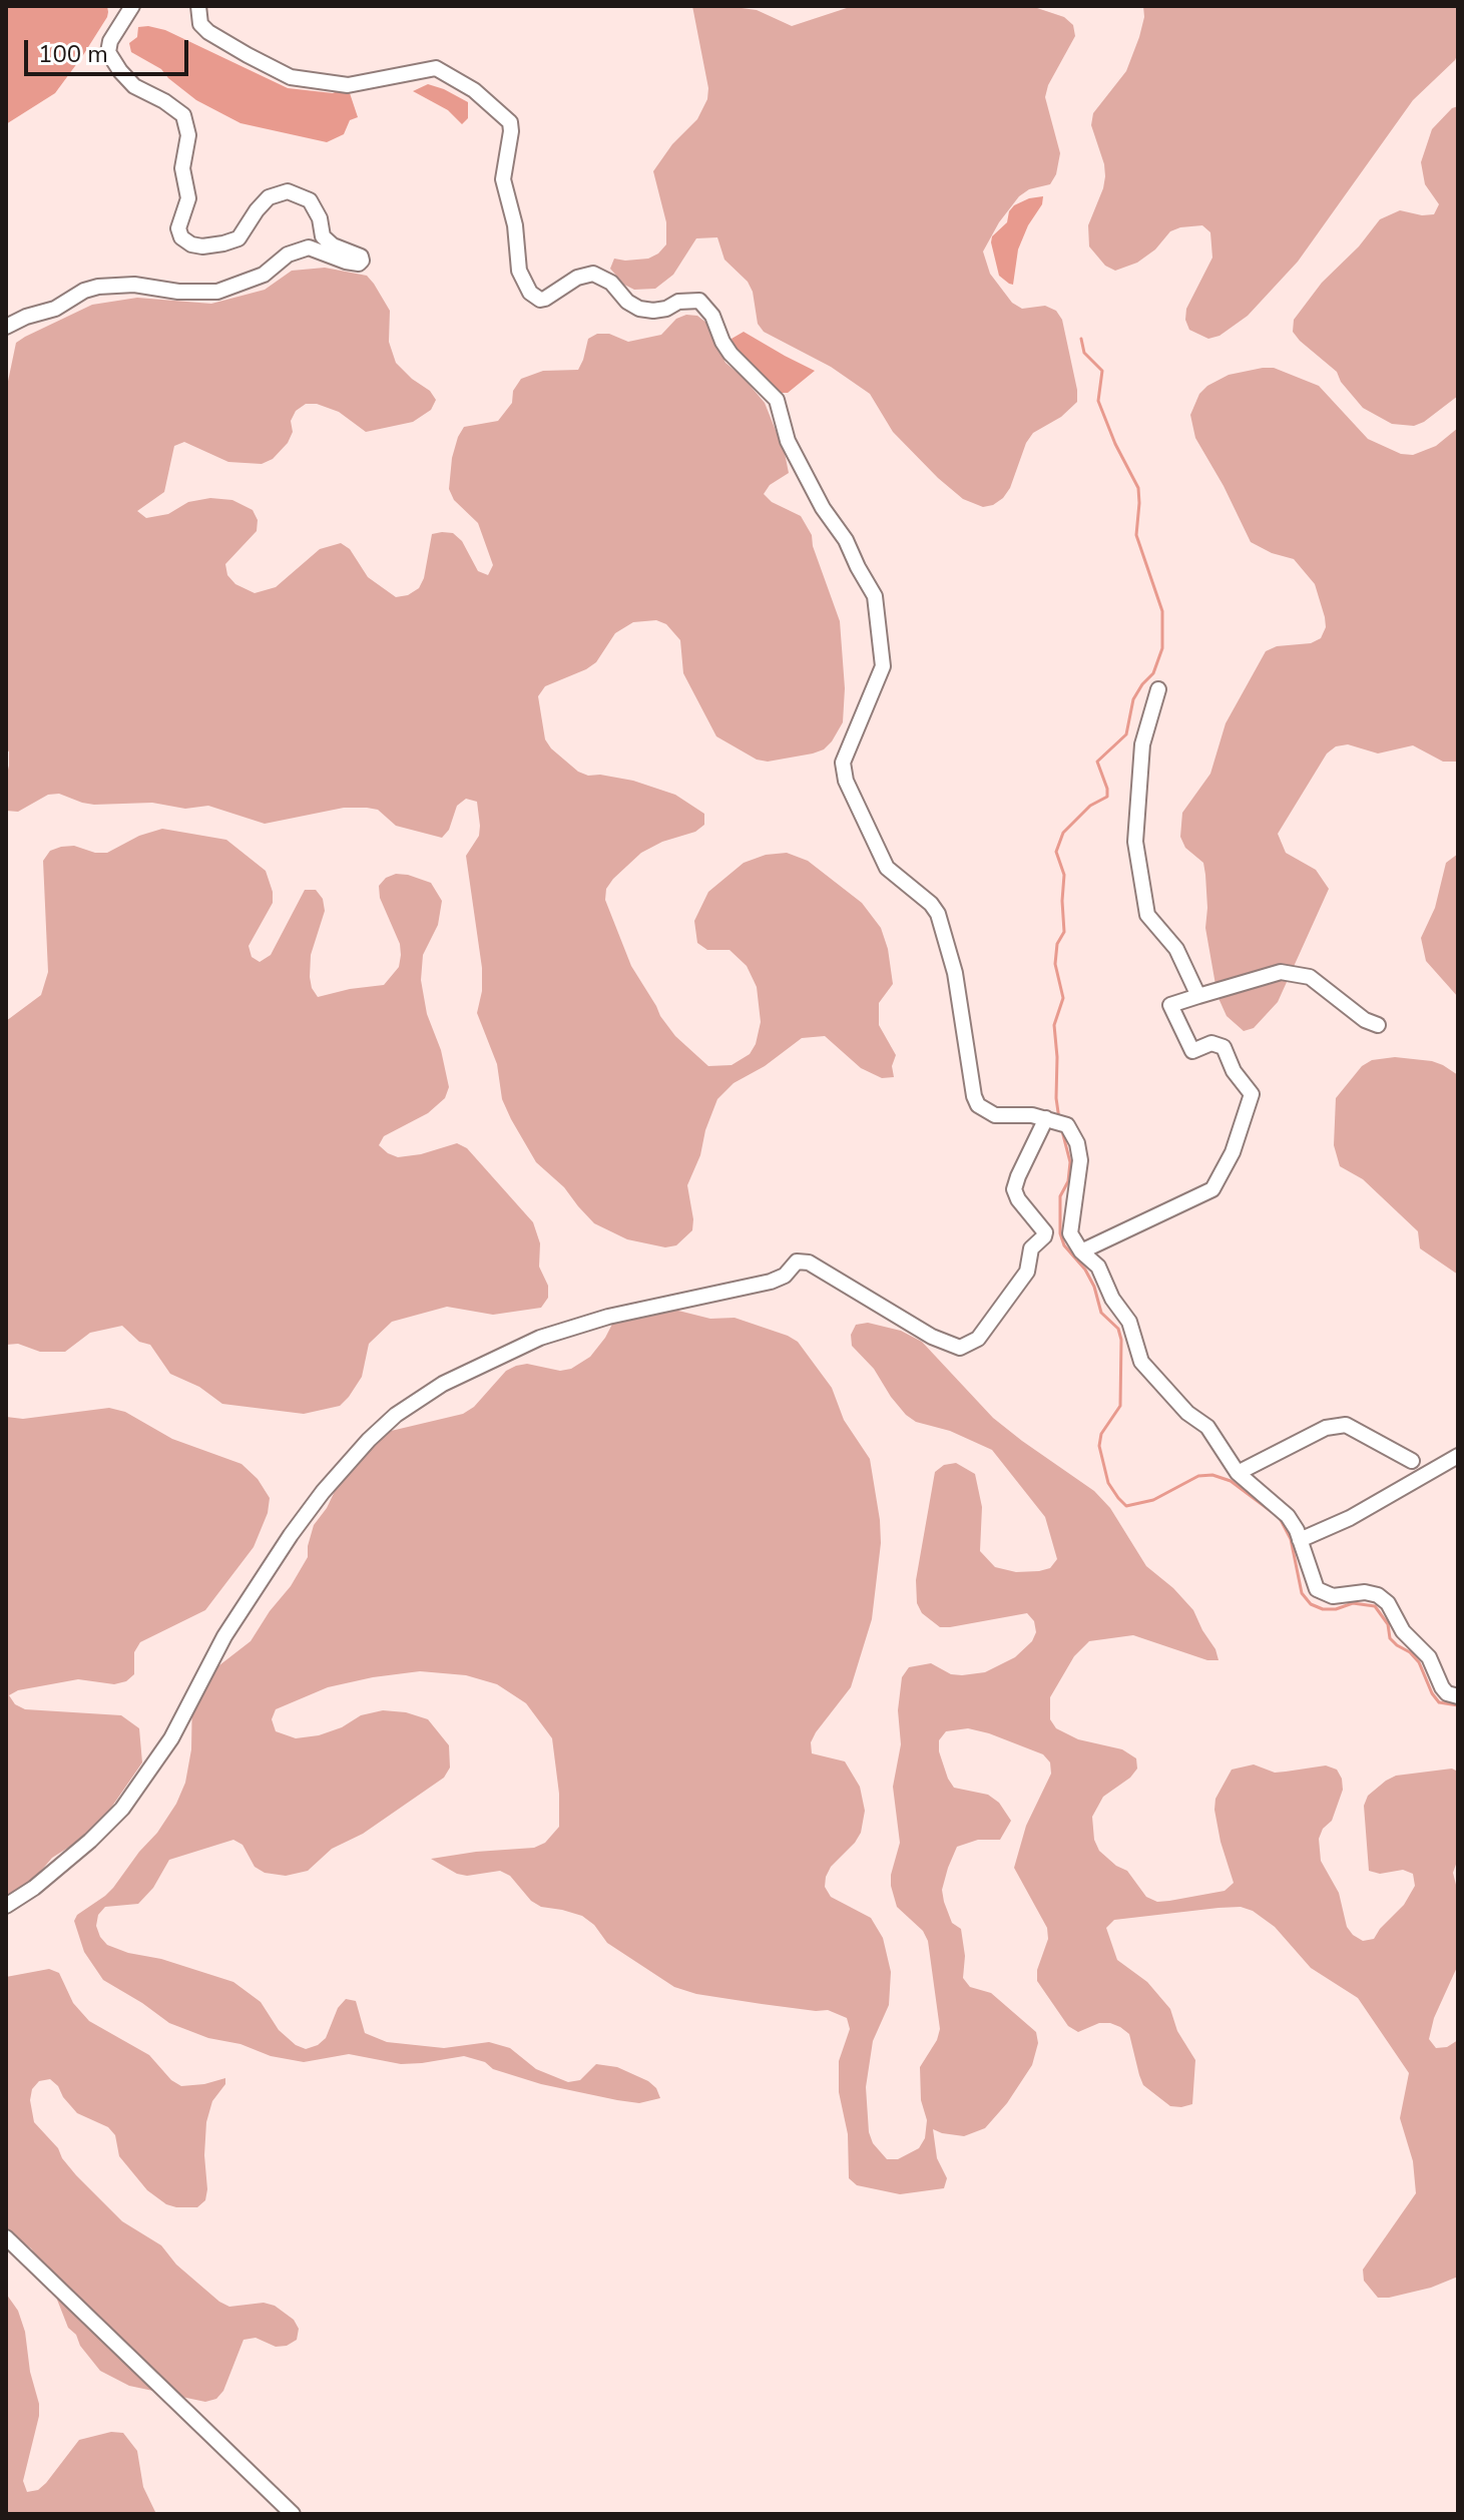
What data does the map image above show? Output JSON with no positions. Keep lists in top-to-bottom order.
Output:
{
  "scale_bar": "100 m"
}
